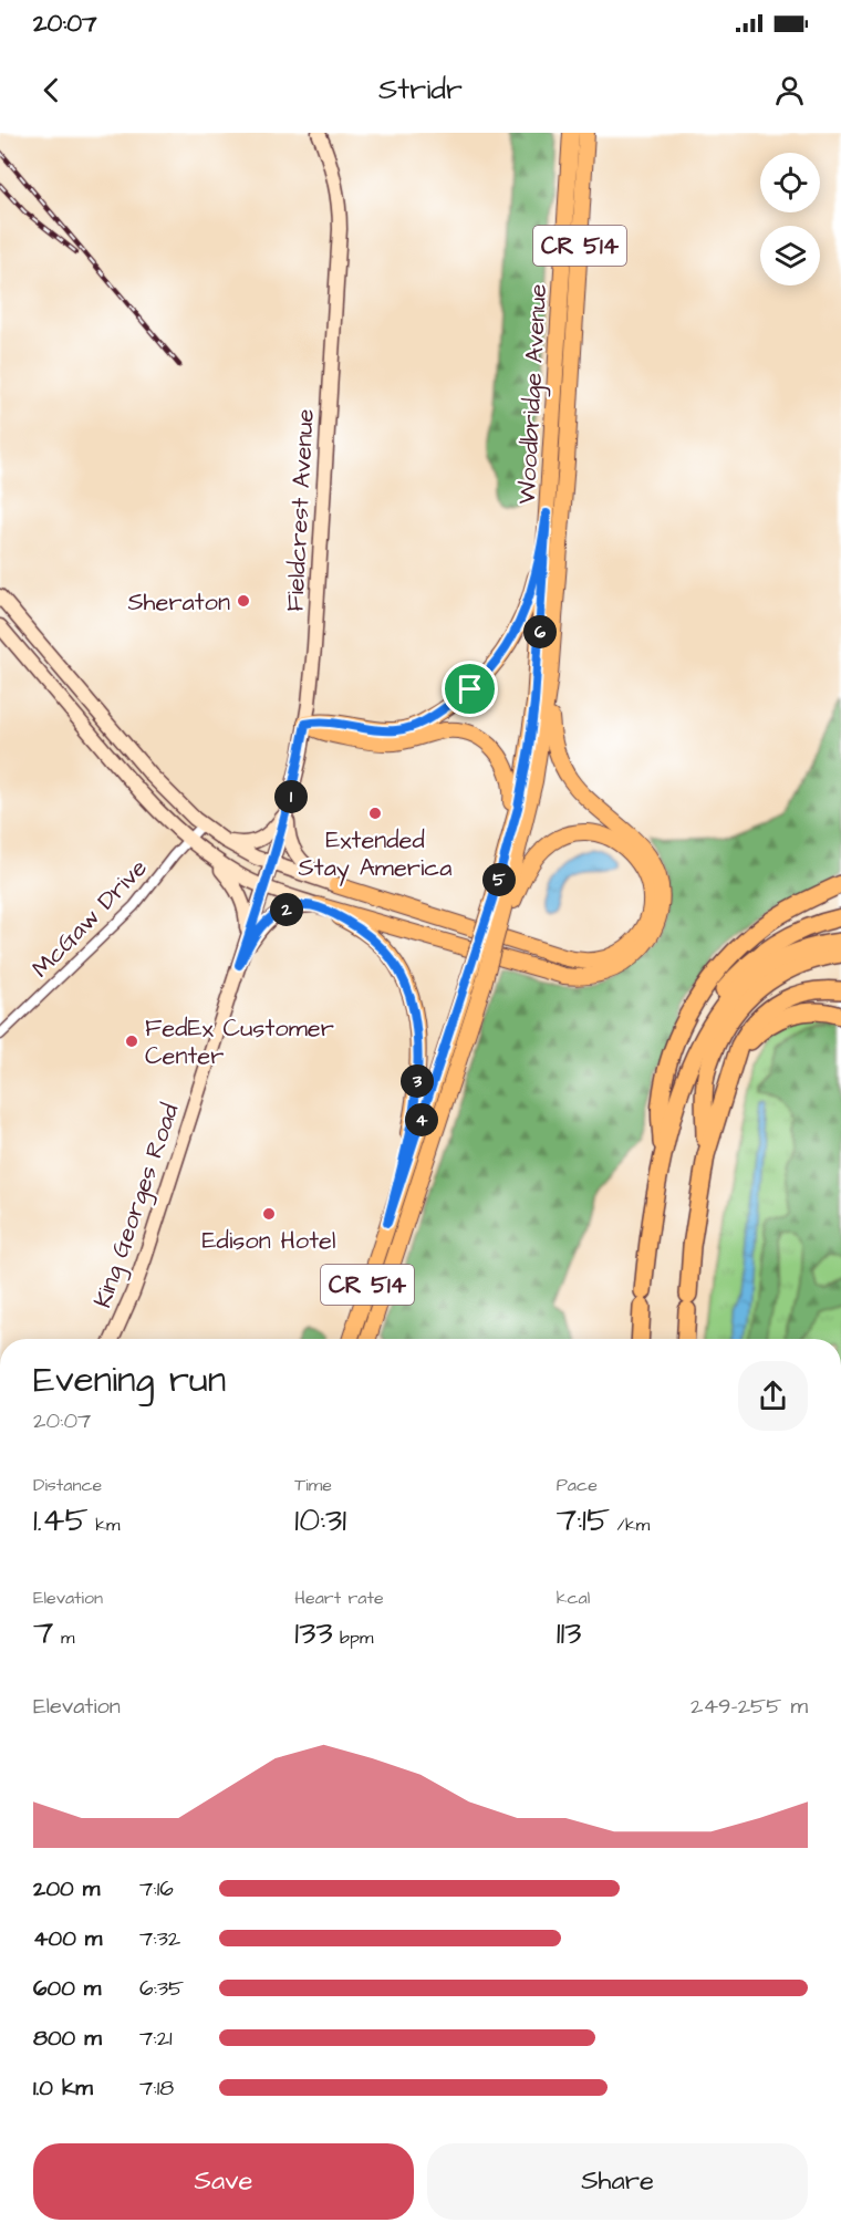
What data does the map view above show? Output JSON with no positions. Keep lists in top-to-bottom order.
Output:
{
  "streets": {
    "main road": [
      "CR 514",
      "Woodbridge Avenue",
      "Fieldcrest Avenue",
      "King Georges Road"
    ],
    "street": ["McGaw Drive"]
  },
  "crossings": [
    ["Fieldcrest Avenue", "King Georges Road"]
  ],
  "places": [
    "Sheraton",
    "Extended Stay America",
    "FedEx Customer Center",
    "Edison Hotel"
  ],
  "page": {
    "status": "20:07",
    "header": "Stridr",
    "pins": [
      "6",
      "1",
      "5",
      "2",
      "3",
      "4"
    ],
    "heading": ["Evening run", "20:07"],
    "stats": [
      ["Distance", "1.45 km"],
      ["Time", "10:31"],
      ["Pace", "7:15 /km"],
      ["Elevation", "7 m"],
      ["Heart rate", "133 bpm"],
      ["kcal", "113"]
    ],
    "chart": ["Elevation", "249–255 m"],
    "list": [
      {
        "name": "200 m",
        "note": "7:16"
      },
      {
        "name": "400 m",
        "note": "7:32"
      },
      {
        "name": "600 m",
        "note": "6:35"
      },
      {
        "name": "800 m",
        "note": "7:21"
      },
      {
        "name": "1.0 km",
        "note": "7:18"
      }
    ],
    "buttons": ["Save", "Share"]
  }
}
